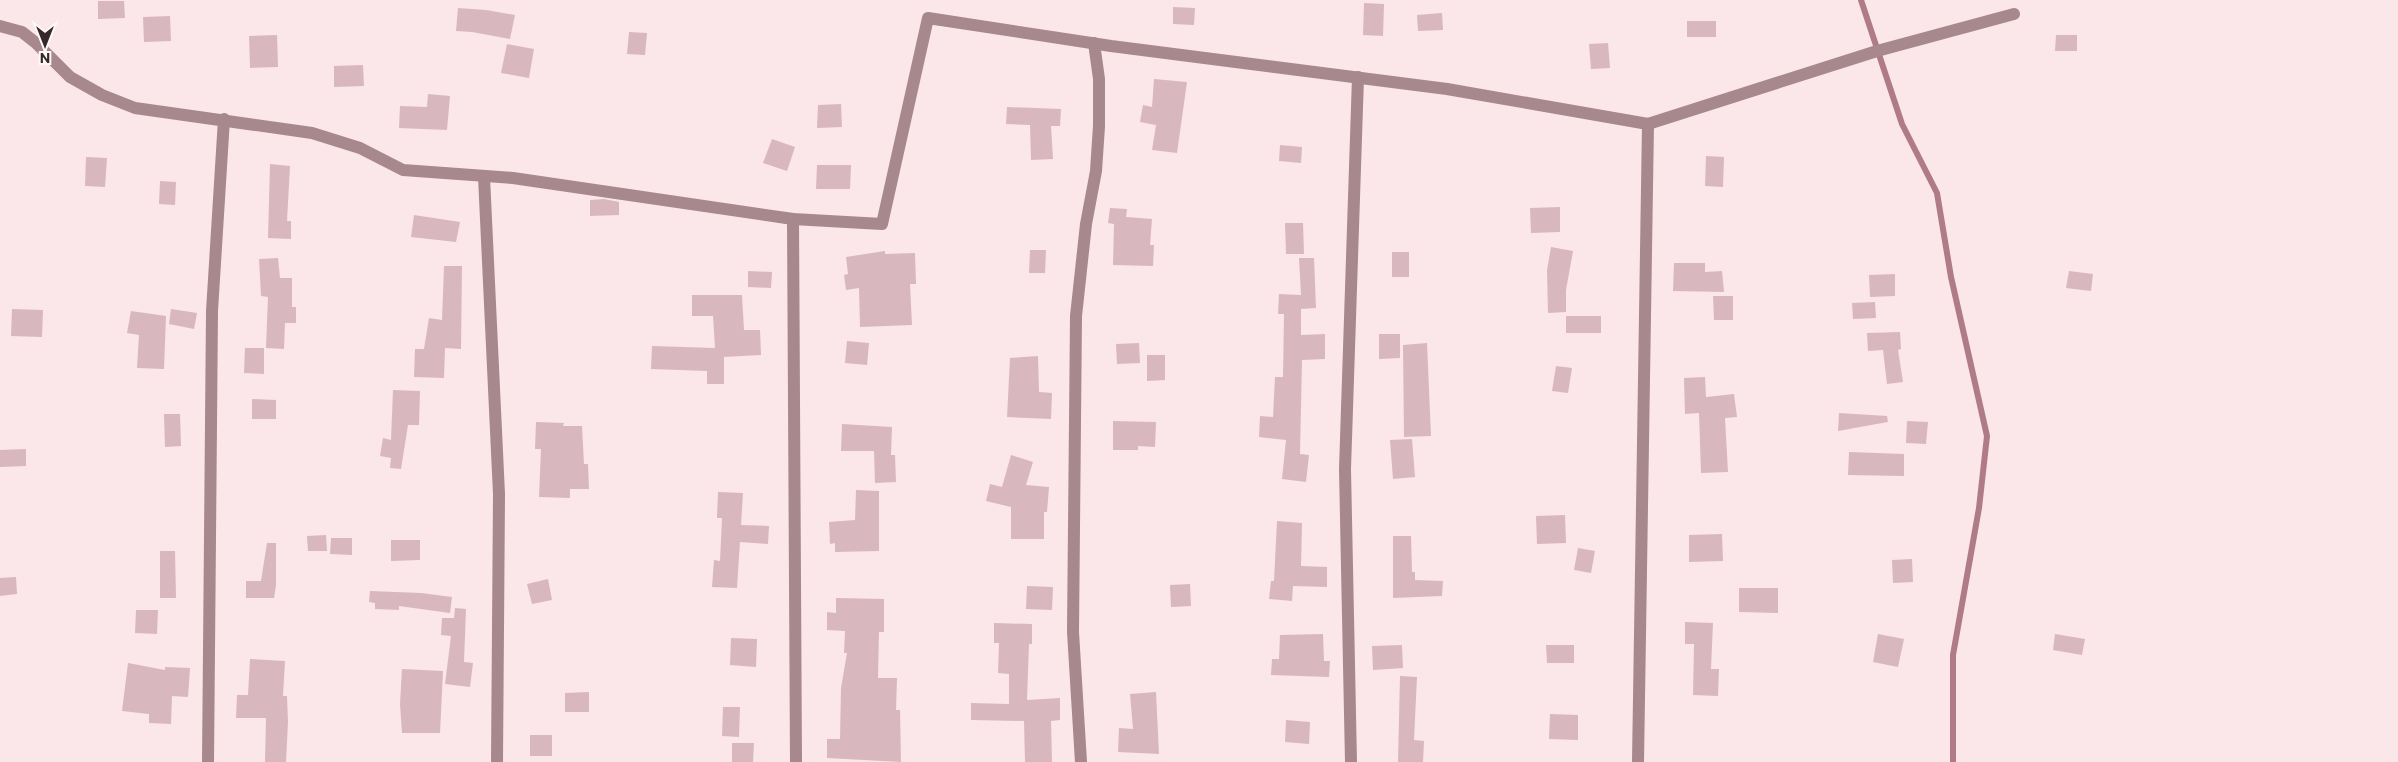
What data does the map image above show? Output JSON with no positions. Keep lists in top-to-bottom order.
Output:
{
  "north": "bottom"
}
